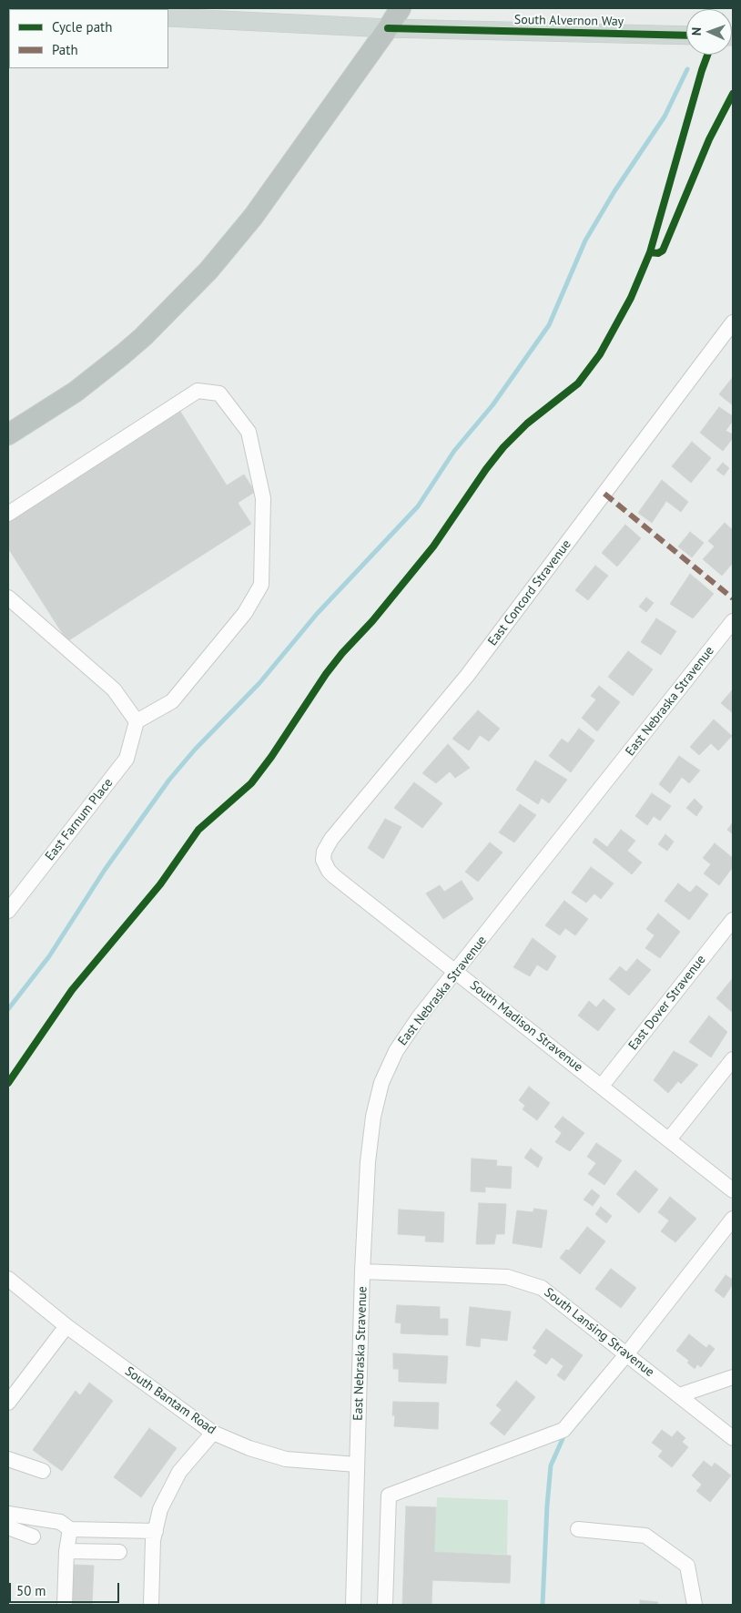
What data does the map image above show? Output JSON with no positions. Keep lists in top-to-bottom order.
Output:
{
  "streets": {
    "main road": ["South Alvernon Way"],
    "street": [
      "East Concord Stravenue",
      "East Nebraska Stravenue",
      "East Farnum Place",
      "East Dover Stravenue",
      "South Madison Stravenue",
      "South Lansing Stravenue",
      "South Bantam Road"
    ]
  },
  "crossings": [
    ["East Concord Stravenue", "South Madison Stravenue"],
    ["East Nebraska Stravenue", "South Madison Stravenue"],
    ["East Nebraska Stravenue", "South Lansing Stravenue"],
    ["East Nebraska Stravenue", "South Bantam Road"],
    ["East Dover Stravenue", "South Madison Stravenue"]
  ],
  "legend": ["Cycle path", "Path"],
  "scale_bar": "50 m",
  "north": "left"
}
